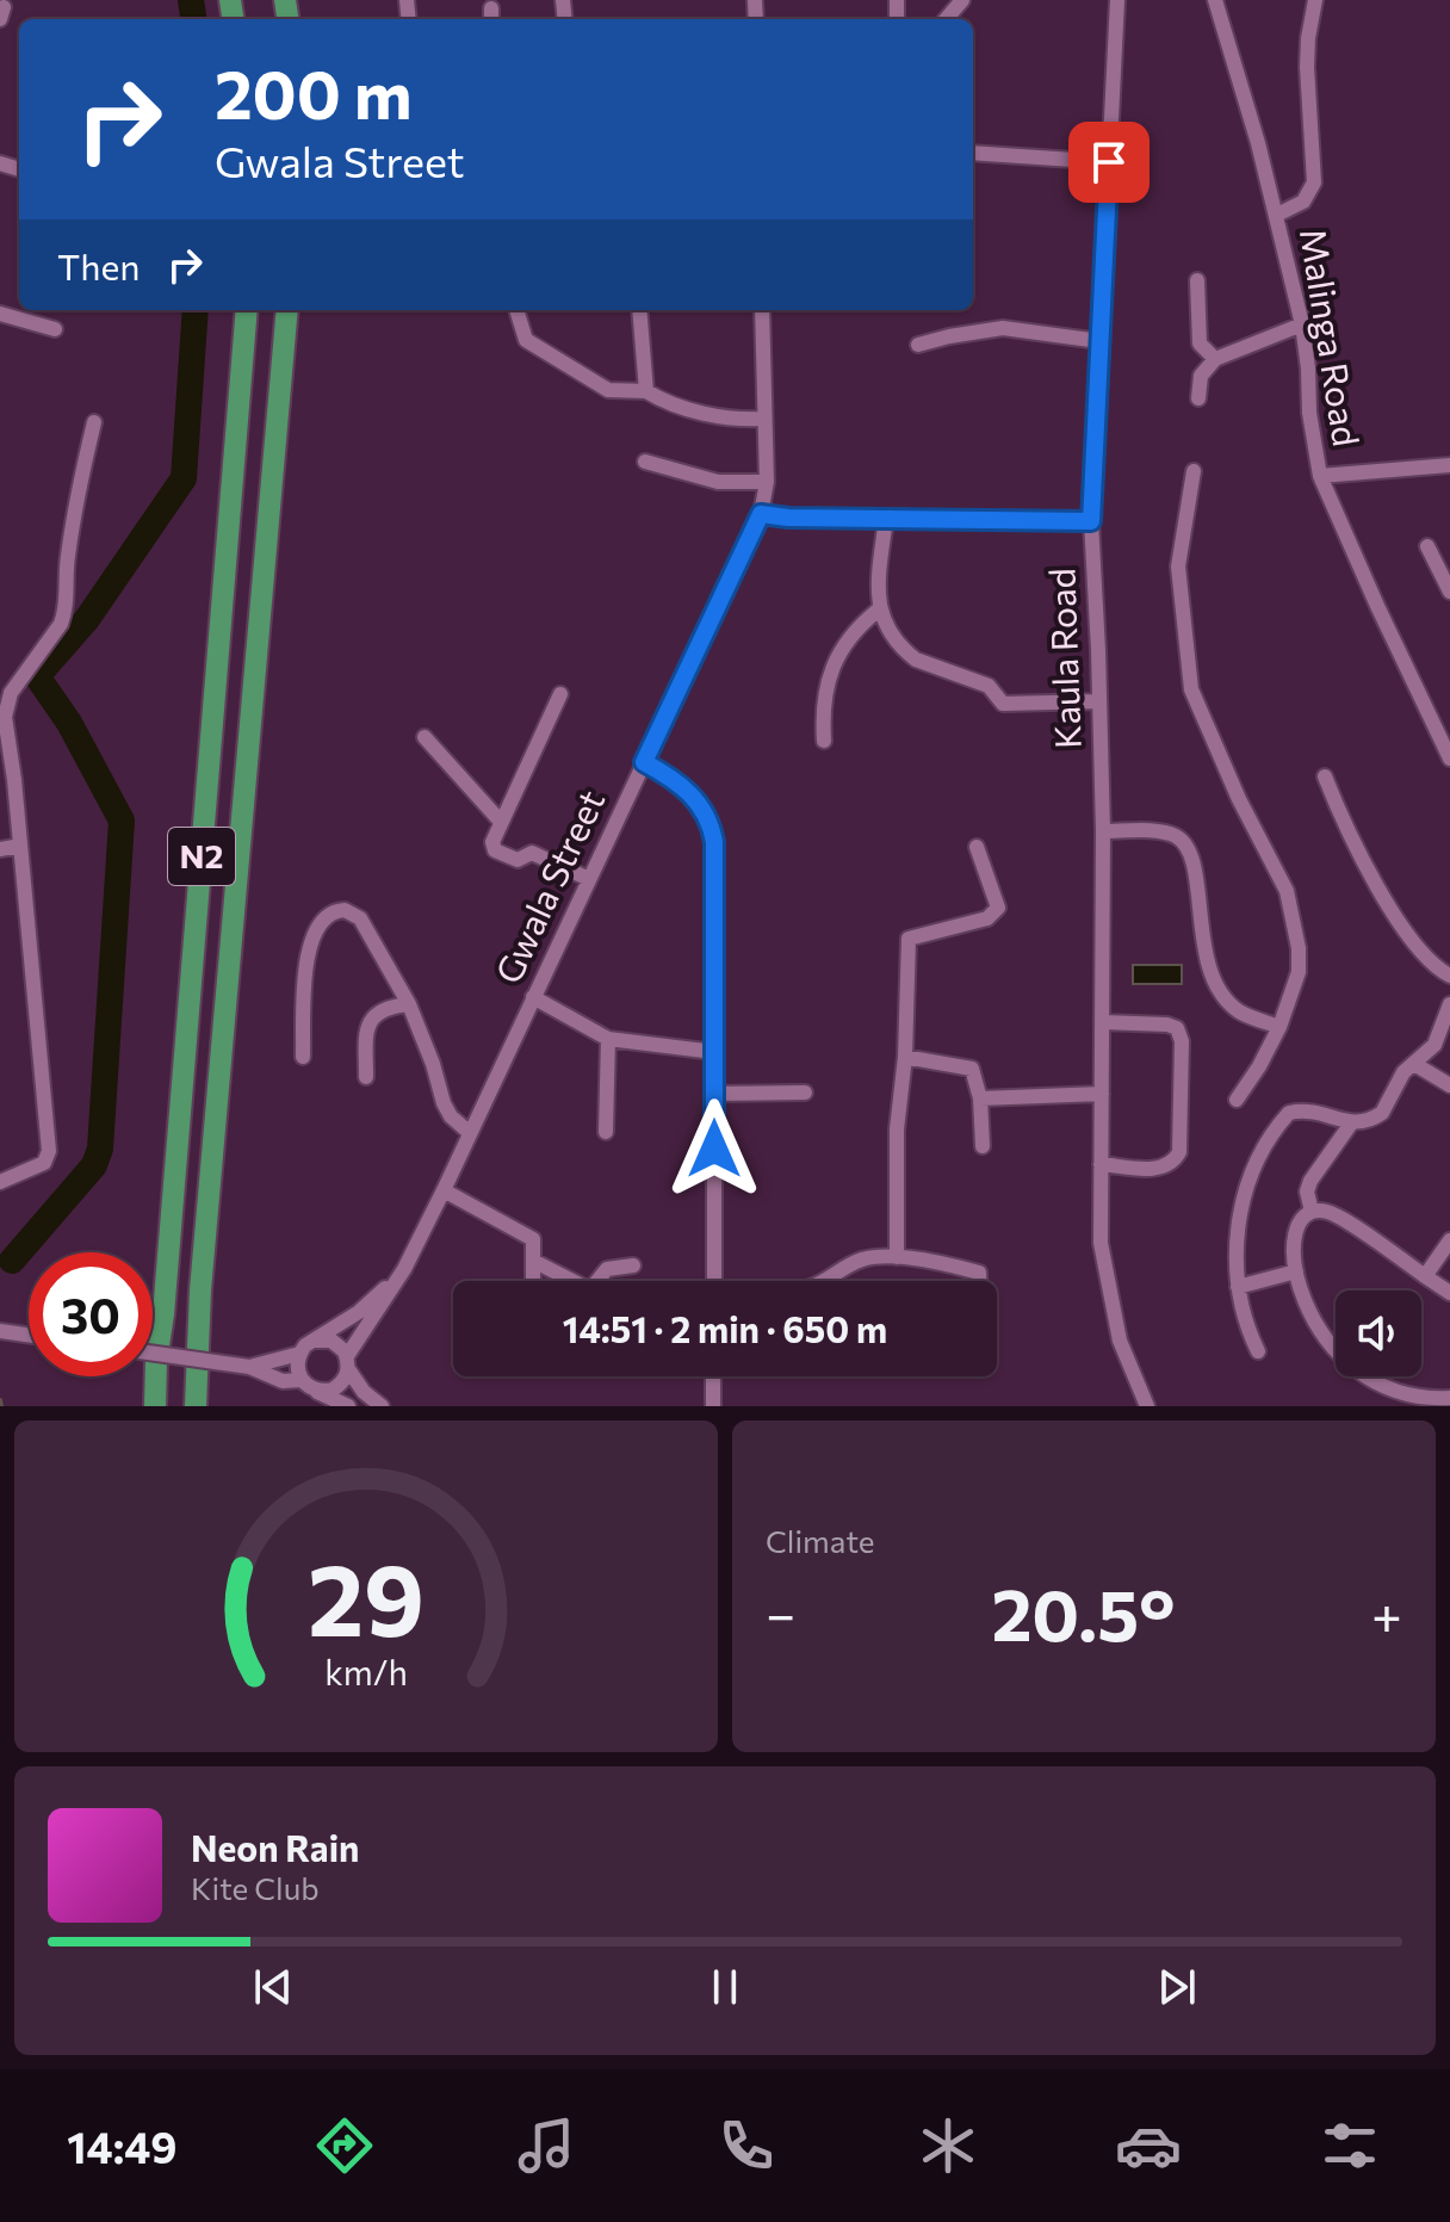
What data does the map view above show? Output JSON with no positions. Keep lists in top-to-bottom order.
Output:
{
  "streets": {
    "highway": ["N2"],
    "street": ["Malinga Road", "Kaula Road", "Gwala Street"]
  },
  "page": {
    "turn": ["200 m", "Gwala Street"],
    "then": "Then",
    "limit": "30",
    "trip": "14:51 · 2 min · 650 m",
    "tile": "Climate",
    "heat": ["−", "20.5°", "+"],
    "song": ["Neon Rain", "Kite Club"],
    "tabs": "14:49",
    "gauge": ["29", "km/h"]
  }
}
